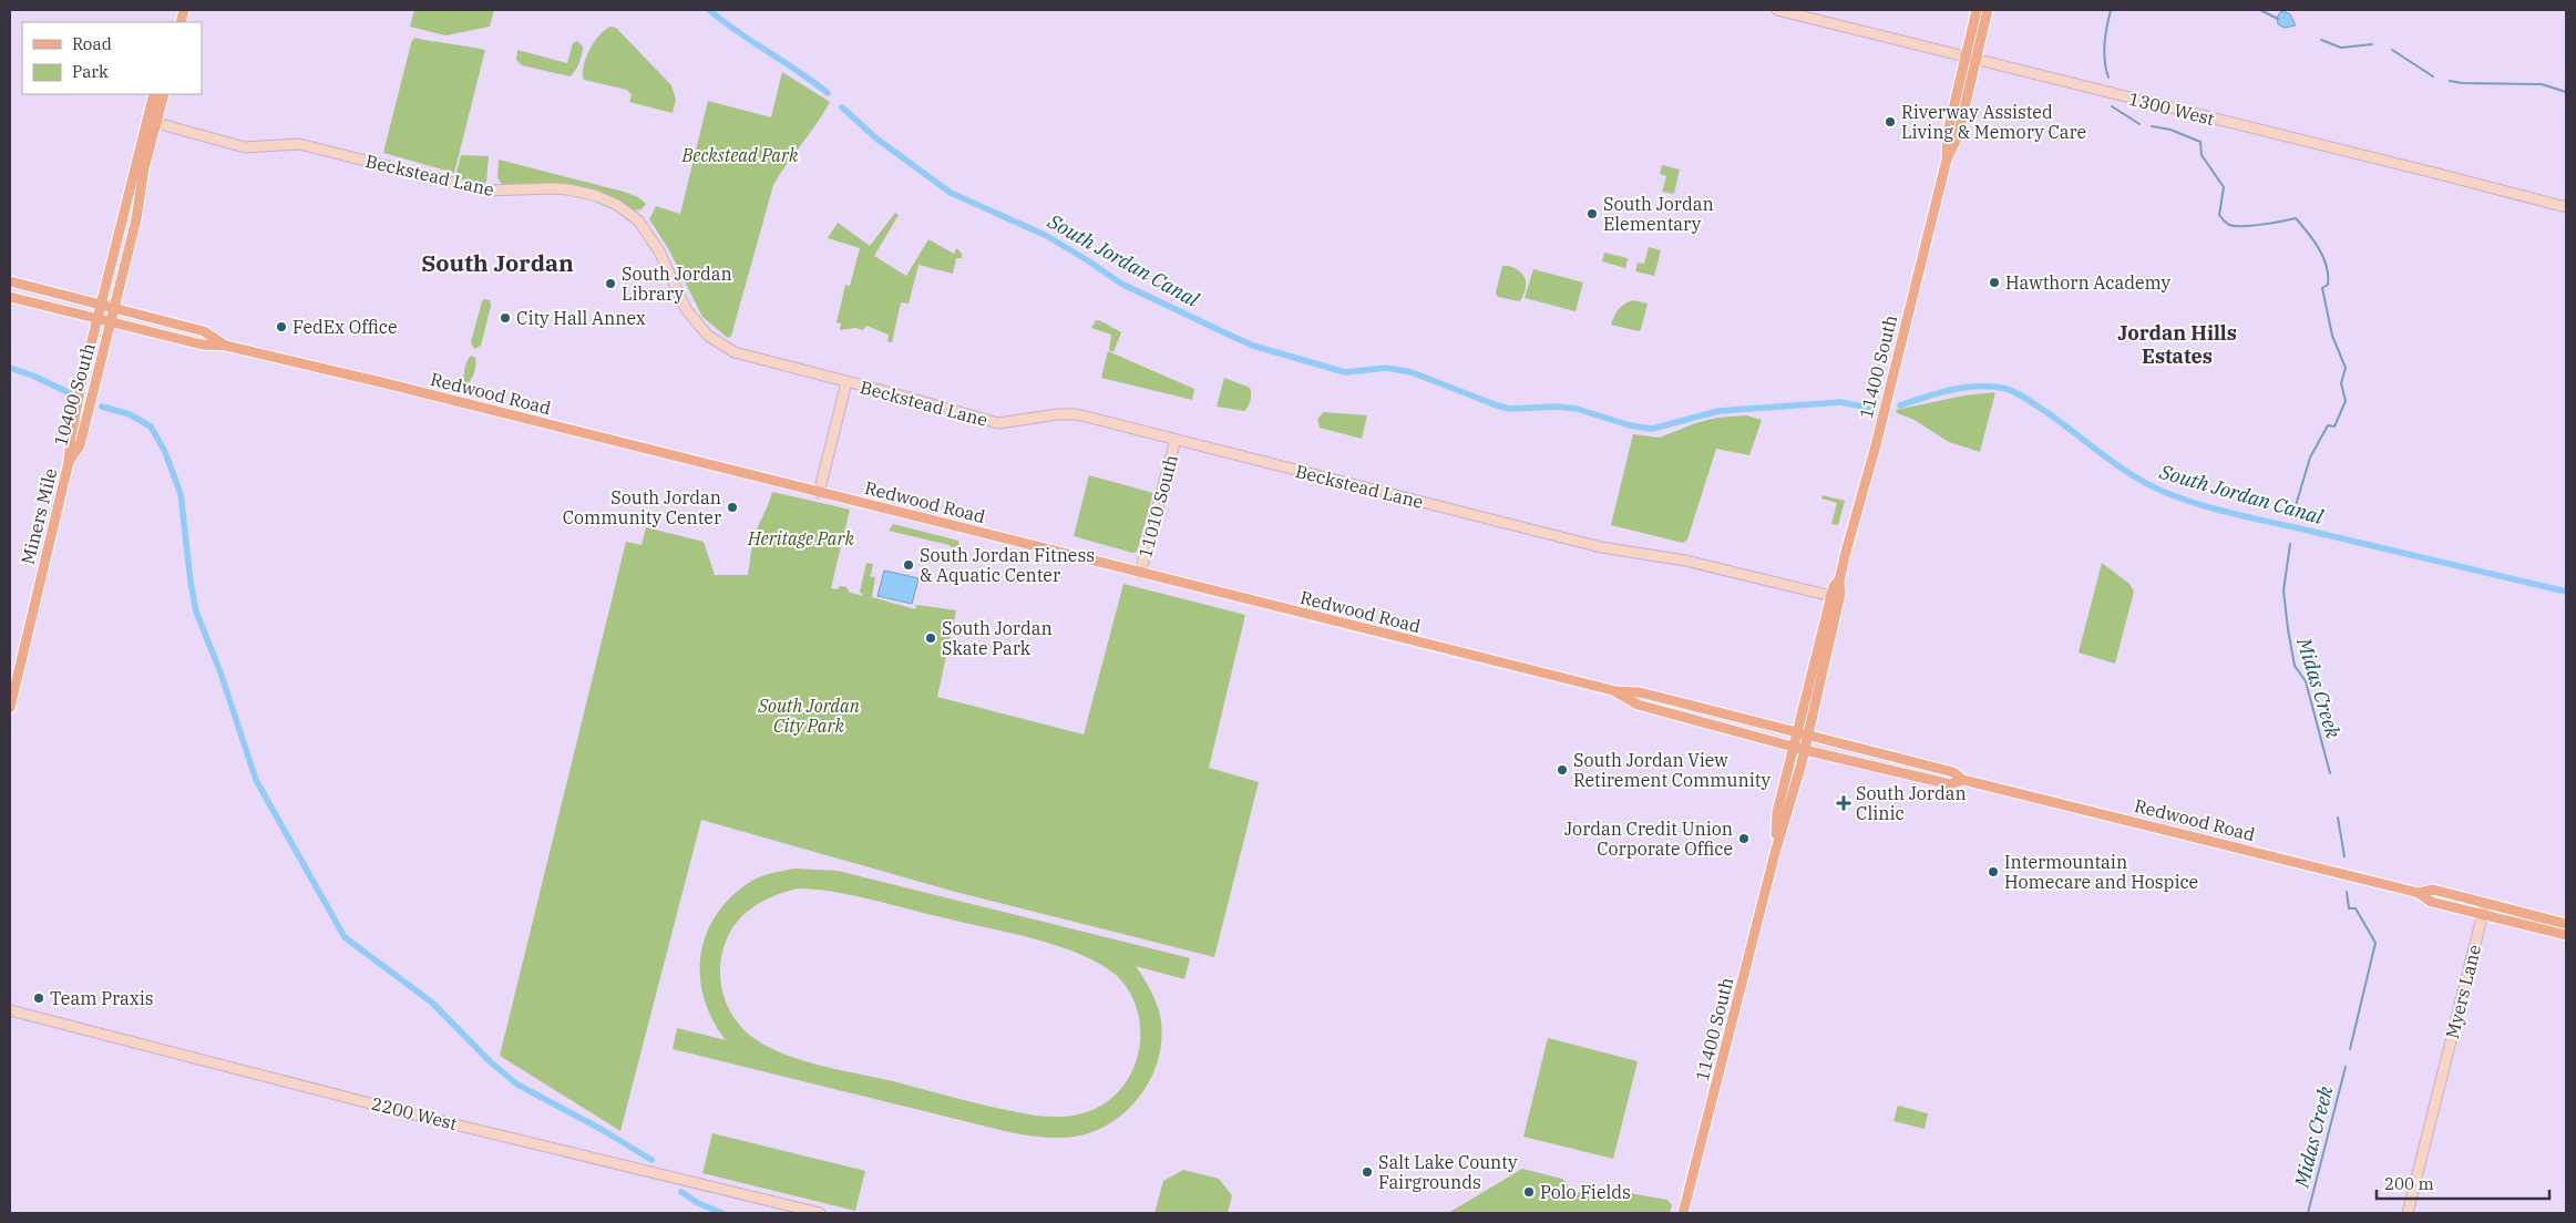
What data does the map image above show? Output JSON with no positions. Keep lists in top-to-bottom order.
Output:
{
  "streets": {
    "main road": [
      "11400 South",
      "Redwood Road",
      "10400 South",
      "Miners Mile"
    ],
    "street": [
      "1300 West",
      "Beckstead Lane",
      "11010 South",
      "Myers Lane",
      "2200 West"
    ]
  },
  "crossings": [
    ["1300 West", "11400 South"],
    ["Beckstead Lane", "11400 South"],
    ["Beckstead Lane", "10400 South"],
    ["Beckstead Lane", "11010 South"],
    ["11400 South", "Redwood Road"],
    ["Redwood Road", "10400 South"],
    ["Redwood Road", "11010 South"],
    ["Redwood Road", "Myers Lane"],
    ["10400 South", "Miners Mile"]
  ],
  "districts": ["South Jordan", "Jordan Hills Estates"],
  "water": ["South Jordan Canal", "Midas Creek"],
  "parks": ["Beckstead Park", "Heritage Park", "South Jordan City Park"],
  "places": {
    "other": [
      "Riverway Assisted Living & Memory Care",
      "South Jordan Elementary",
      "Hawthorn Academy",
      "South Jordan Library",
      "City Hall Annex",
      "FedEx Office",
      "South Jordan Community Center",
      "South Jordan Fitness & Aquatic Center",
      "South Jordan Skate Park",
      "South Jordan View Retirement Community",
      "Jordan Credit Union Corporate Office",
      "Intermountain Homecare and Hospice",
      "Team Praxis",
      "Salt Lake County Fairgrounds",
      "Polo Fields"
    ],
    "health": ["South Jordan Clinic"]
  },
  "legend": ["Road", "Park"],
  "scale_bar": "200 m"
}
